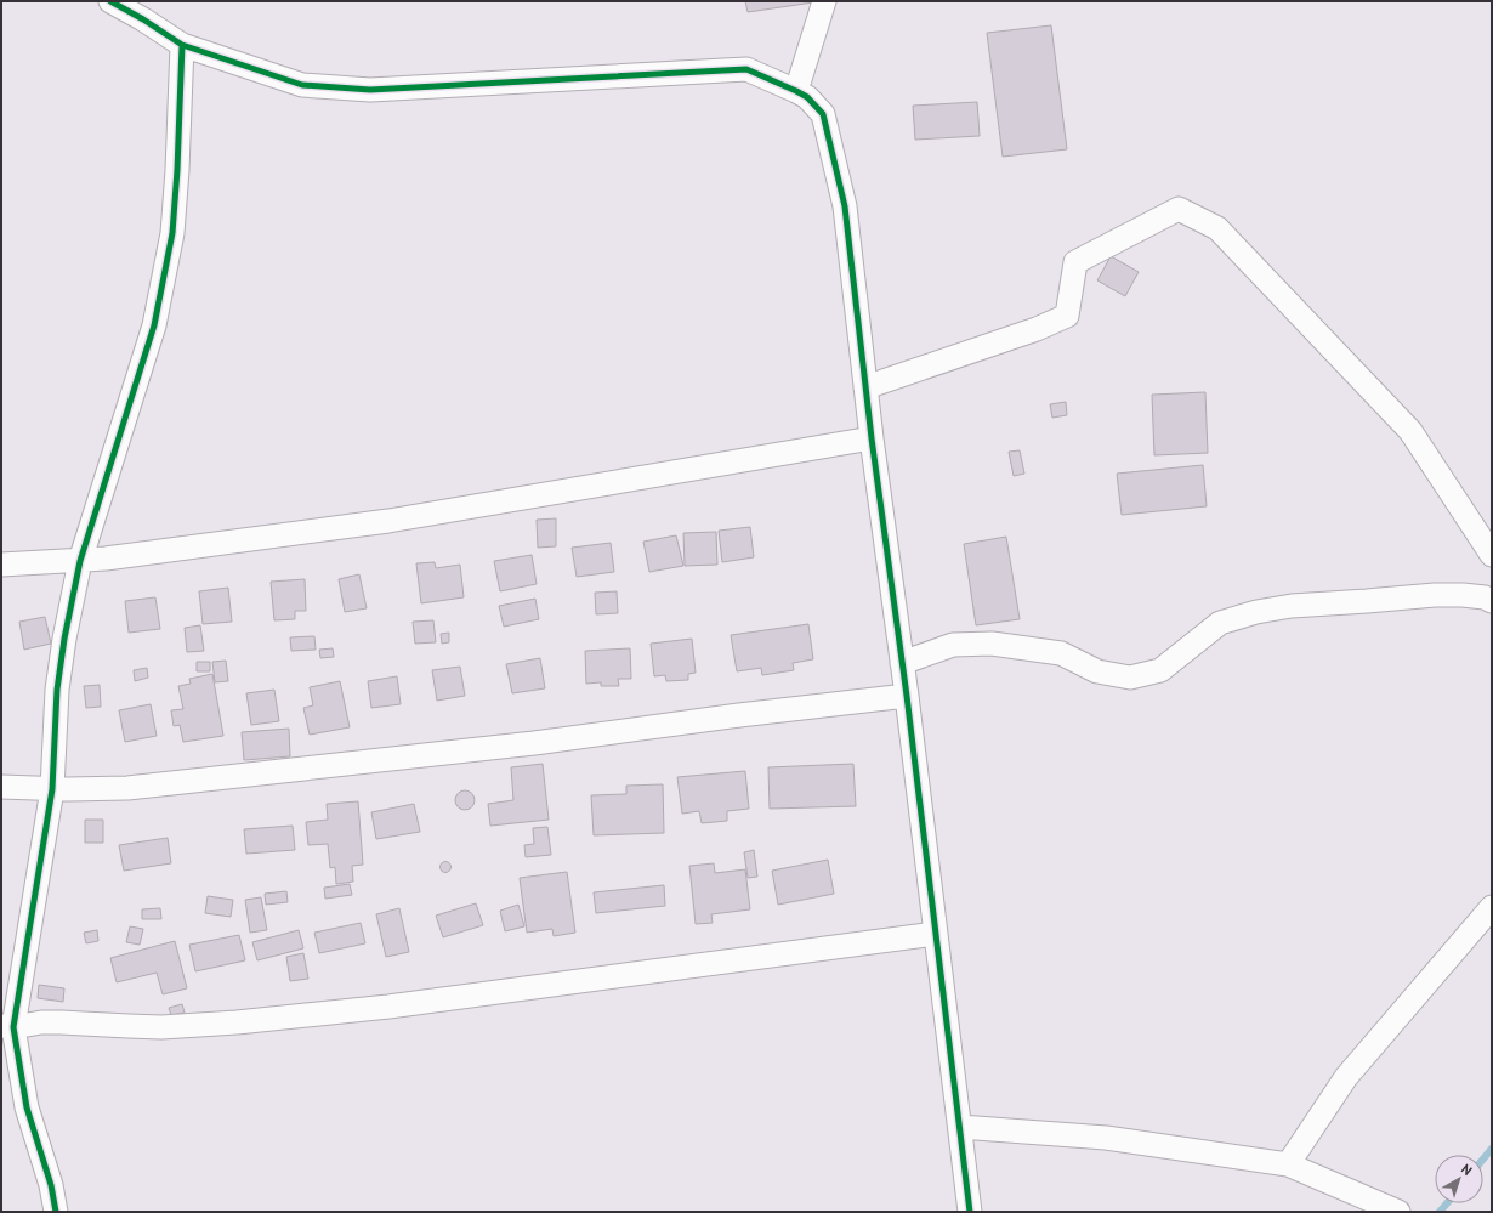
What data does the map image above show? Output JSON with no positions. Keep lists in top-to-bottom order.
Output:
{
  "north": "top right"
}
